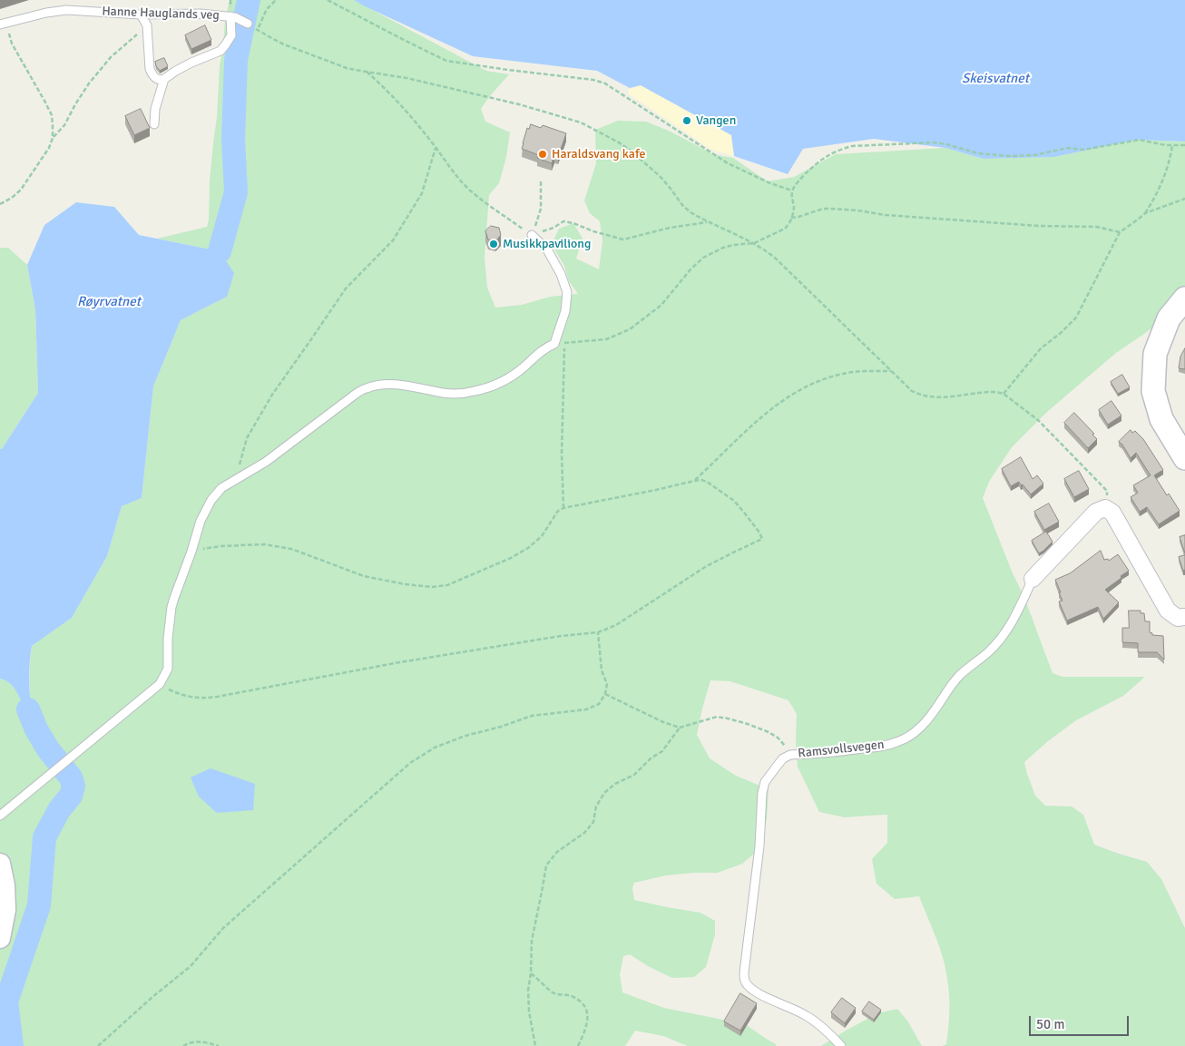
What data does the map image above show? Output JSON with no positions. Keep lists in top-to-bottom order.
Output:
{
  "streets": {
    "street": ["Ramsvollsvegen"],
    "lane": ["Hanne Hauglands veg"]
  },
  "water": ["Skeisvatnet", "Røyrvatnet"],
  "places": ["Vangen", "Haraldsvang kafe", "Musikkpaviliong"],
  "scale_bar": "50 m"
}
